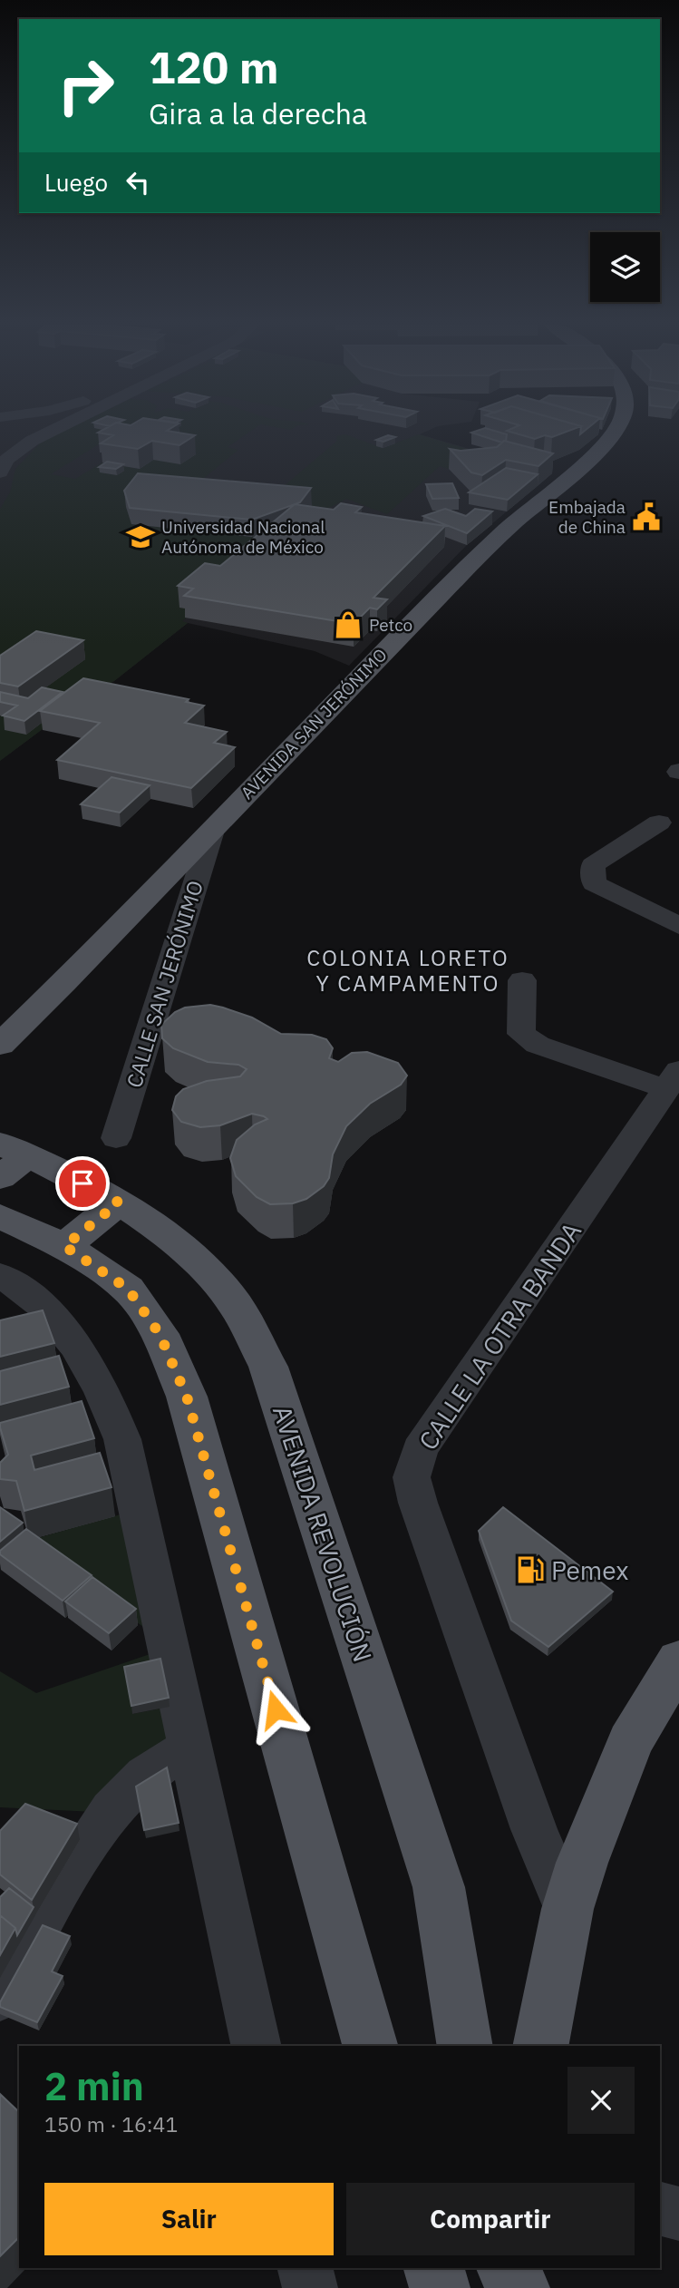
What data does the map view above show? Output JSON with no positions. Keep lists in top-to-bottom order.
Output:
{
  "streets": {
    "main road": ["AVENIDA SAN JERÓNIMO", "AVENIDA REVOLUCIÓN"],
    "street": ["CALLE SAN JERÓNIMO", "CALLE LA OTRA BANDA"]
  },
  "crossings": [
    ["AVENIDA SAN JERÓNIMO", "CALLE SAN JERÓNIMO"]
  ],
  "districts": ["COLONIA LORETO Y CAMPAMENTO"],
  "places": {
    "public building": ["Embajada de China"],
    "school or university": ["Universidad Nacional Autónoma de México"],
    "shop": ["Petco"],
    "fuel station": ["Pemex"]
  },
  "page": {
    "turn": ["120 m", "Gira a la derecha"],
    "then": "Luego",
    "heading": ["2 min", "150 m · 16:41"],
    "buttons": ["Salir", "Compartir"]
  }
}
